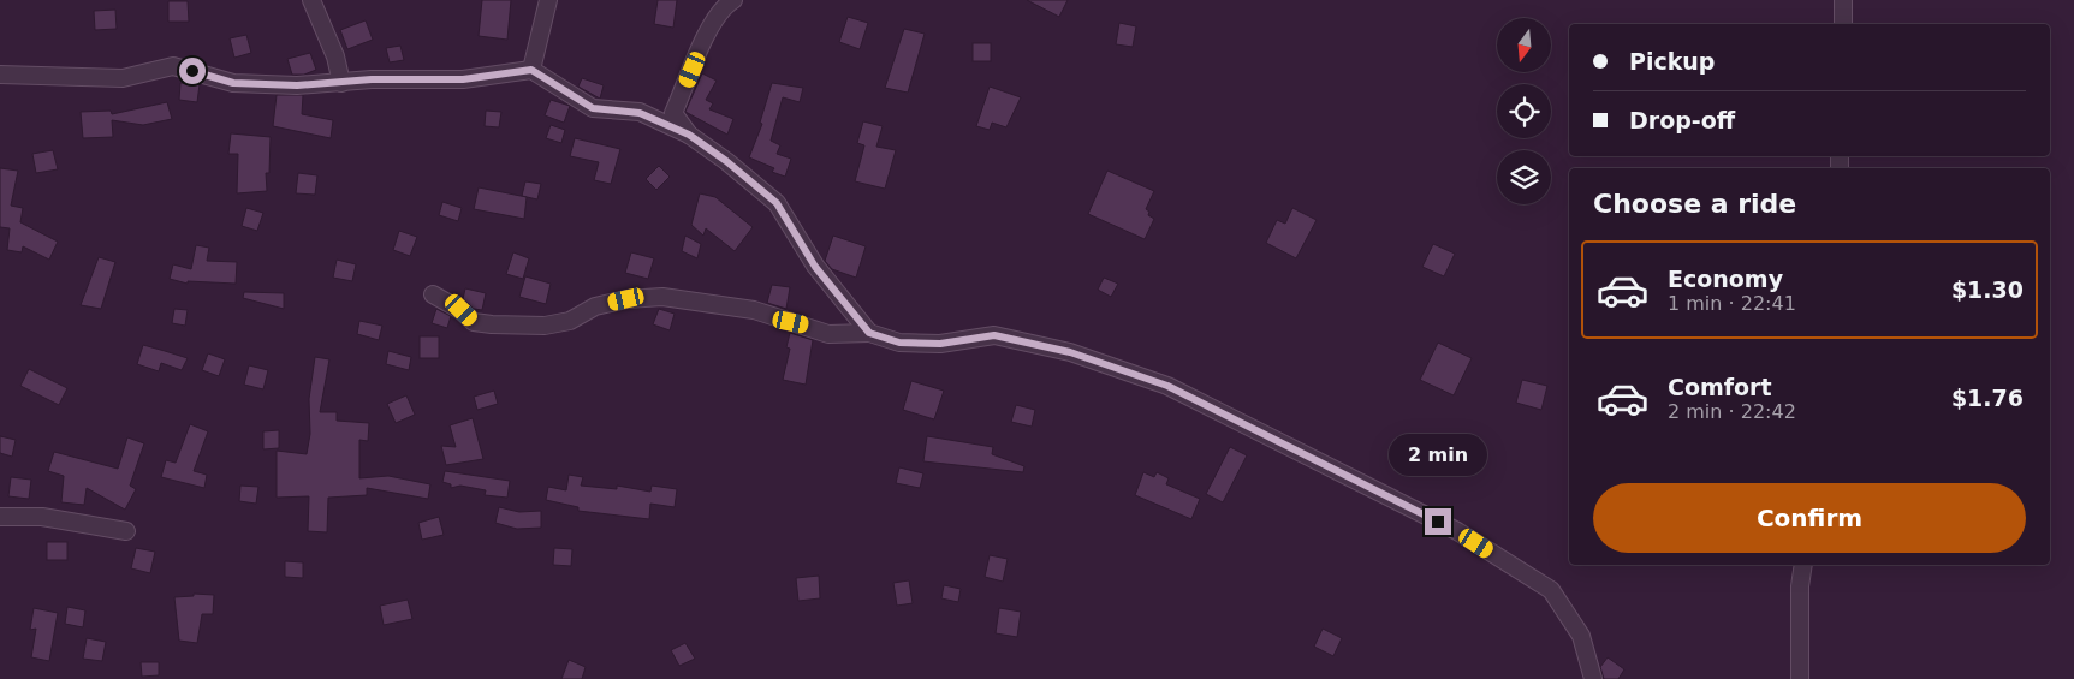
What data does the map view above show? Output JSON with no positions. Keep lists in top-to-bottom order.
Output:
{
  "north": "bottom",
  "page": {
    "banner": ["Pickup", "Drop-off"],
    "heading": "Choose a ride",
    "list": [
      {
        "name": "Economy",
        "note": "1 min · 22:41",
        "value": "$1.30"
      },
      {
        "name": "Comfort",
        "note": "2 min · 22:42",
        "value": "$1.76"
      }
    ],
    "bubble": "2 min",
    "buttons": "Confirm"
  }
}
